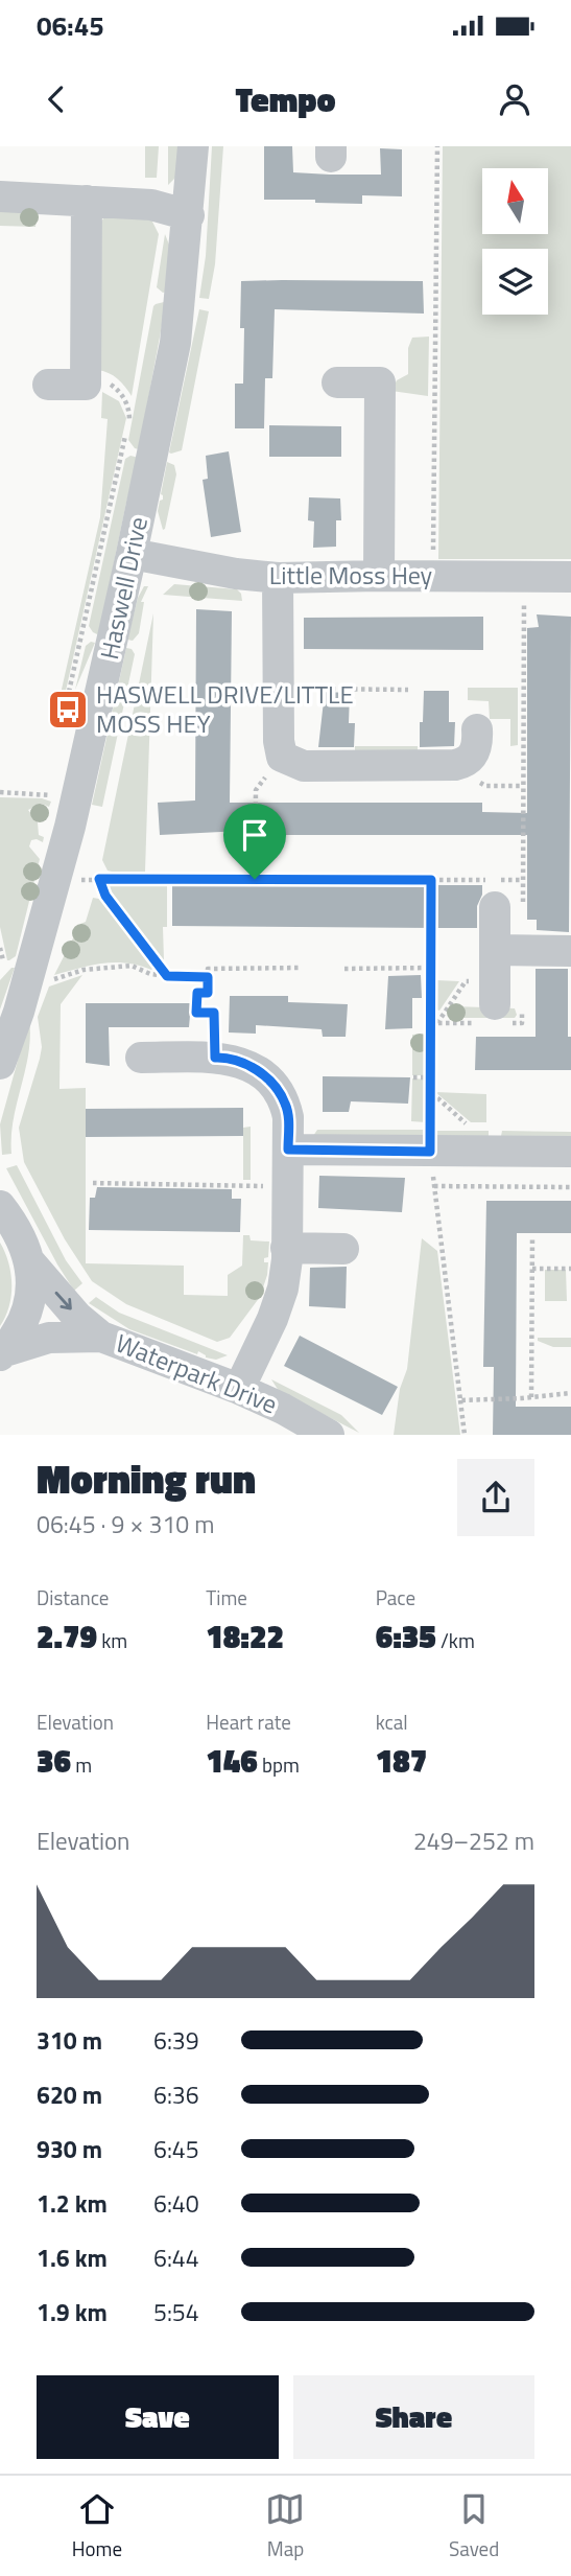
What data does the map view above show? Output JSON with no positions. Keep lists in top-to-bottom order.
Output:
{
  "streets": {
    "street": ["Little Moss Hey", "Haswell Drive", "Waterpark Drive"]
  },
  "crossings": [
    ["Little Moss Hey", "Haswell Drive"]
  ],
  "places": {
    "bus stop": ["HASWELL DRIVE/LITTLE MOSS HEY"]
  },
  "north": "top",
  "page": {
    "status": "06:45",
    "header": "Tempo",
    "heading": ["Morning run", "06:45 · 9 × 310 m"],
    "stats": [
      ["Distance", "2.79 km"],
      ["Time", "18:22"],
      ["Pace", "6:35 /km"],
      ["Elevation", "36 m"],
      ["Heart rate", "146 bpm"],
      ["kcal", "187"]
    ],
    "chart": ["Elevation", "249–252 m"],
    "list": [
      {
        "name": "310 m",
        "note": "6:39"
      },
      {
        "name": "620 m",
        "note": "6:36"
      },
      {
        "name": "930 m",
        "note": "6:45"
      },
      {
        "name": "1.2 km",
        "note": "6:40"
      },
      {
        "name": "1.6 km",
        "note": "6:44"
      },
      {
        "name": "1.9 km",
        "note": "5:54"
      }
    ],
    "buttons": ["Save", "Share"],
    "tabs": ["Home", "Map", "Saved"]
  }
}
